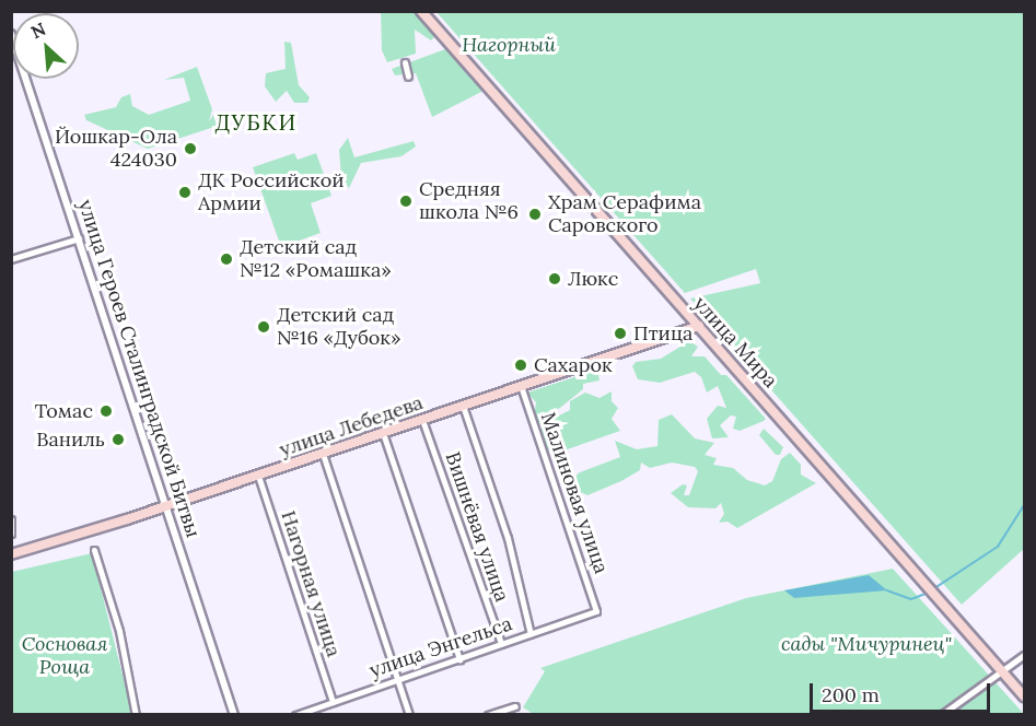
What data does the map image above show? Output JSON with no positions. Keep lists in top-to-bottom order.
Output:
{
  "streets": {
    "main road": ["улица Мира", "улица Лебедева"],
    "street": [
      "улица Героев Сталинградской Битвы",
      "Малиновая улица",
      "Вишнёвая улица",
      "Нагорная улица",
      "улица Энгельса"
    ]
  },
  "crossings": [
    ["улица Мира", "улица Лебедева"],
    ["улица Героев Сталинградской Битвы", "улица Лебедева"],
    ["улица Лебедева", "Малиновая улица"],
    ["улица Лебедева", "Вишнёвая улица"],
    ["улица Лебедева", "Нагорная улица"],
    ["Малиновая улица", "улица Энгельса"],
    ["Вишнёвая улица", "улица Энгельса"],
    ["Нагорная улица", "улица Энгельса"]
  ],
  "districts": ["ДУБКИ"],
  "parks": ["Нагорный", "сады \"Мичуринец\"", "Сосновая Роща"],
  "places": [
    "Йошкар-Ола 424030",
    "ДК Российской Армии",
    "Средняя школа №6",
    "Храм Серафима Саровского",
    "Детский сад №12 «Ромашка»",
    "Люкс",
    "Детский сад №16 «Дубок»",
    "Птица",
    "Сахарок",
    "Томас",
    "Ваниль"
  ],
  "scale_bar": "200 m",
  "north": "top left"
}
